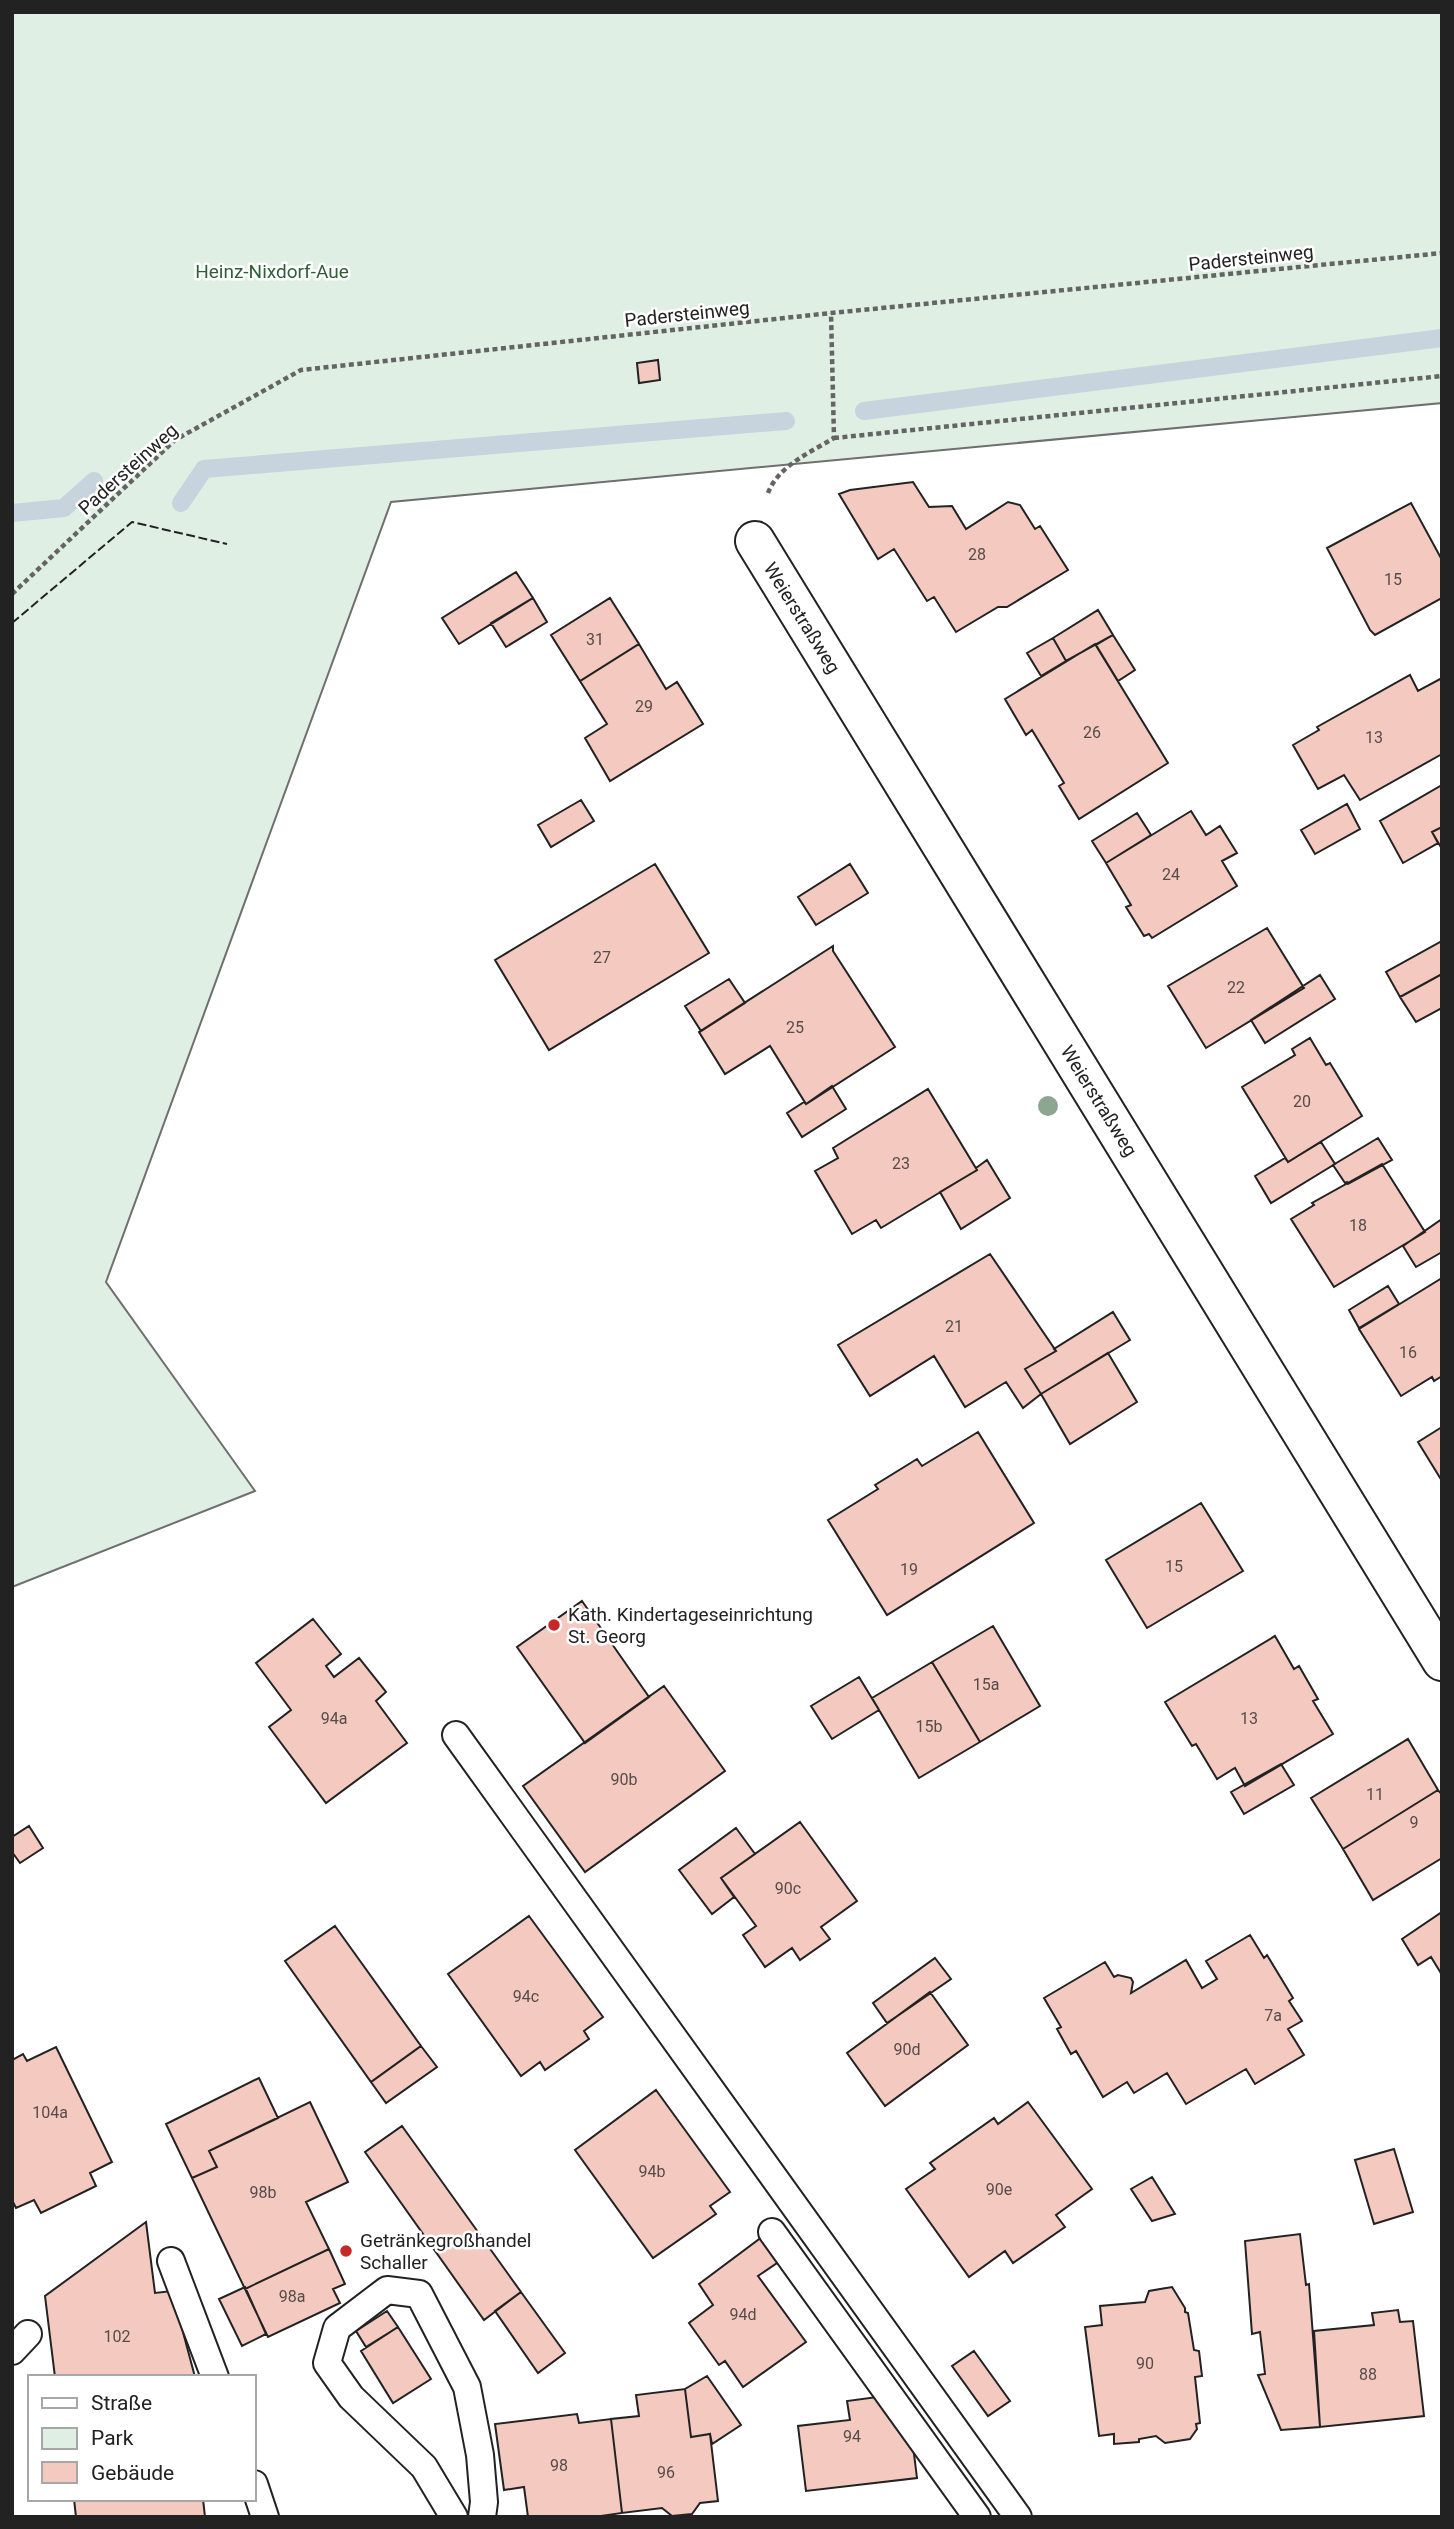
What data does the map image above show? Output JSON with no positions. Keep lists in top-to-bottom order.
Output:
{
  "streets": {
    "street": ["Weierstraßweg"],
    "path": ["Padersteinweg"]
  },
  "parks": ["Heinz-Nixdorf-Aue"],
  "places": ["Kath. Kindertageseinrichtung St. Georg", "Getränkegroßhandel Schaller"],
  "house_numbers": [
    "28",
    "15",
    "31",
    "29",
    "26",
    "13",
    "24",
    "27",
    "22",
    "25",
    "20",
    "23",
    "18",
    "21",
    "16",
    "15",
    "19",
    "15a",
    "94a",
    "13",
    "15b",
    "90b",
    "11",
    "9",
    "90c",
    "94c",
    "7a",
    "90d",
    "104a",
    "94b",
    "90e",
    "98b",
    "98a",
    "94d",
    "102",
    "90",
    "88",
    "94",
    "98",
    "96"
  ],
  "legend": ["Straße", "Park", "Gebäude"]
}
